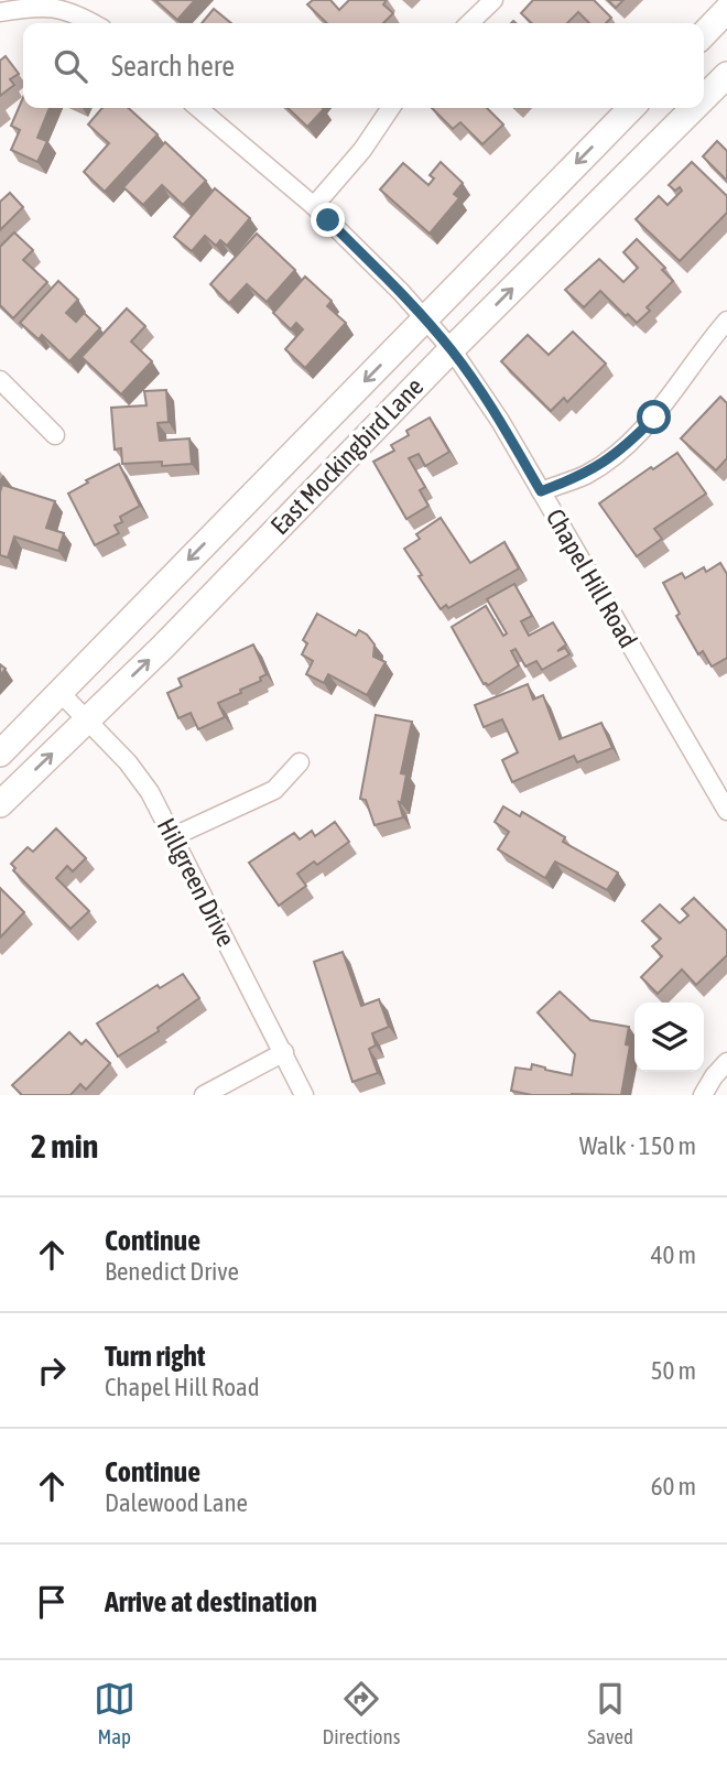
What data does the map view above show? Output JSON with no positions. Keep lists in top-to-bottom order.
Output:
{
  "streets": {
    "main road": ["East Mockingbird Lane"],
    "street": ["Chapel Hill Road", "Hillgreen Drive"]
  },
  "crossings": [
    ["East Mockingbird Lane", "Chapel Hill Road"],
    ["East Mockingbird Lane", "Hillgreen Drive"]
  ],
  "page": {
    "search": "Search here",
    "heading": ["2 min", "Walk · 150 m"],
    "list": [
      ["Continue", "Benedict Drive", "40 m"],
      ["Turn right", "Chapel Hill Road", "50 m"],
      ["Continue", "Dalewood Lane", "60 m"],
      "Arrive at destination"
    ],
    "nav": ["Map", "Directions", "Saved"]
  }
}
